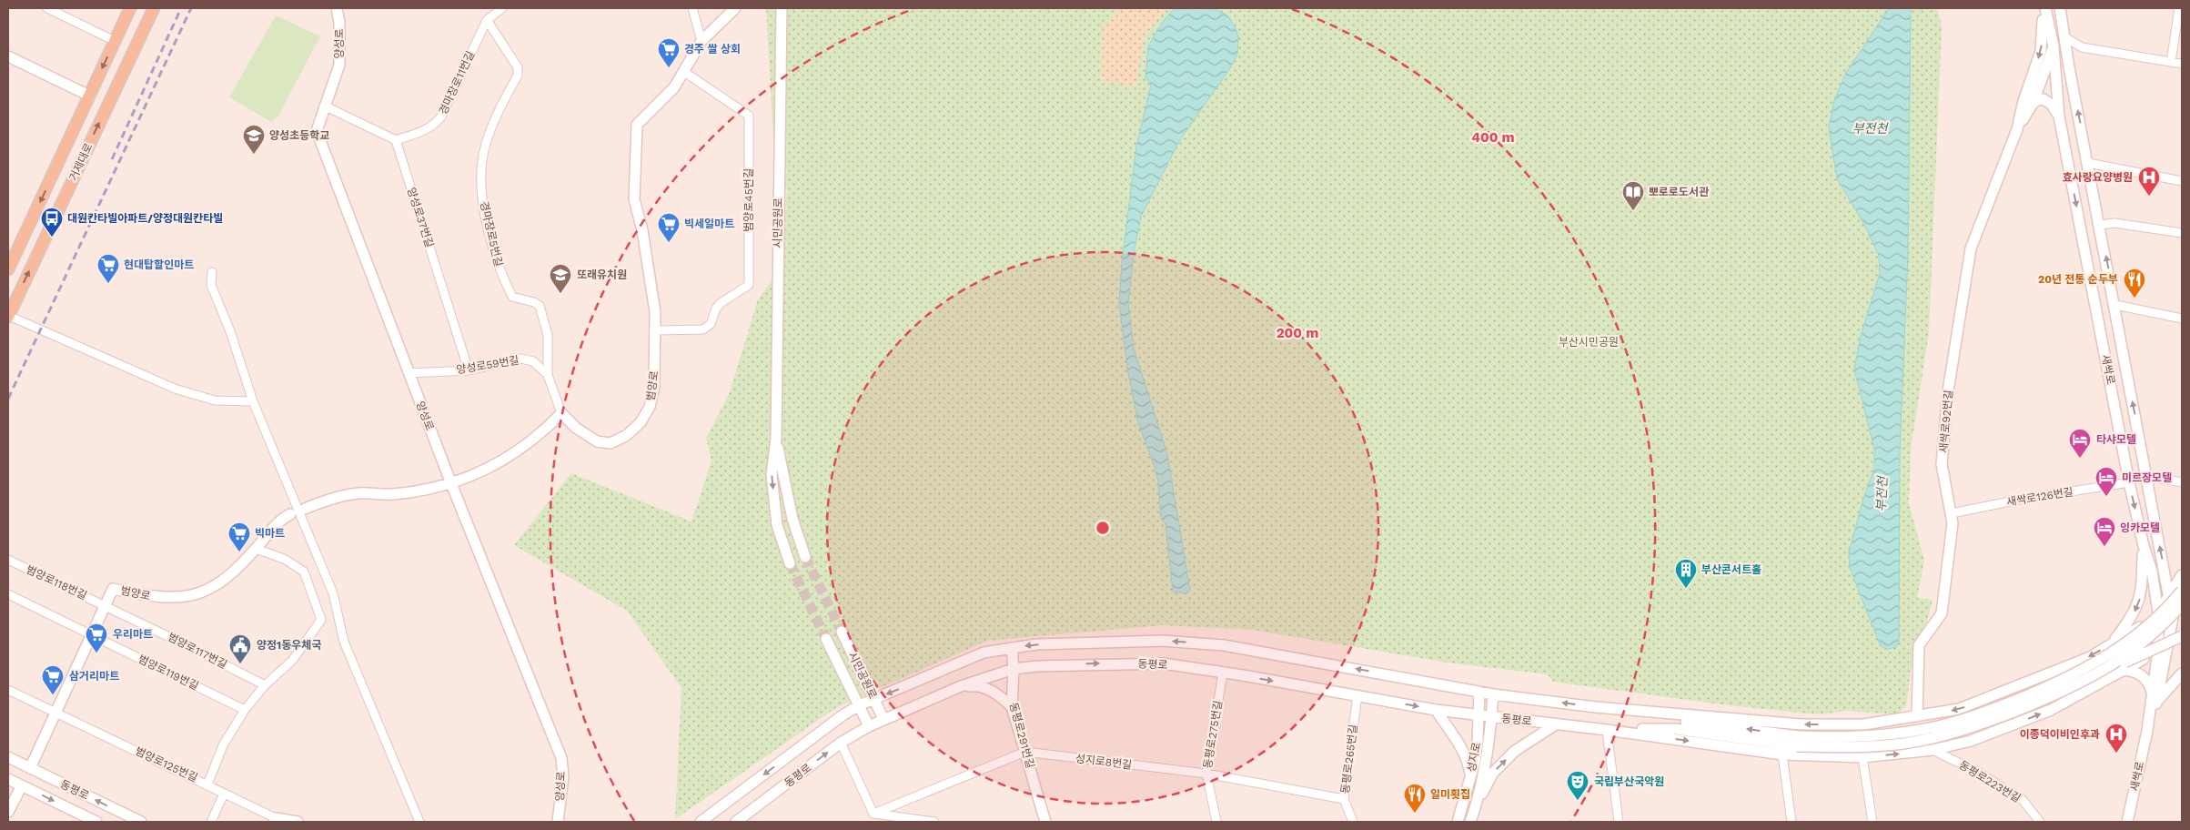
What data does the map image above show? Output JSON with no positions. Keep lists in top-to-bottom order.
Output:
{
  "streets": {
    "main road": [
      "양성로",
      "거제대로",
      "시민공원로",
      "새싹로",
      "범양로",
      "새싹로92번길",
      "동평로",
      "동평로291번길",
      "성지로"
    ],
    "street": [
      "경마장로11번길",
      "범양로45번길",
      "양성로37번길",
      "경마장로5번길",
      "양성로59번길",
      "새싹로126번길",
      "범양로118번길",
      "범양로117번길",
      "범양로119번길",
      "동평로275번길",
      "동평로265번길",
      "성지로8번길",
      "범양로125번길",
      "동평로223번길"
    ]
  },
  "crossings": [
    ["양성로", "양성로59번길"],
    ["경마장로11번길", "양성로37번길"],
    ["경마장로11번길", "경마장로5번길"],
    ["범양로45번길", "범양로"],
    ["양성로37번길", "양성로59번길"],
    ["시민공원로", "동평로"],
    ["경마장로5번길", "양성로59번길"],
    ["새싹로", "새싹로92번길"],
    ["새싹로", "새싹로126번길"],
    ["범양로", "범양로118번길"],
    ["범양로", "범양로117번길"],
    ["범양로", "동평로"],
    ["범양로", "범양로119번길"],
    ["범양로", "범양로125번길"],
    ["새싹로92번길", "새싹로126번길"],
    ["범양로118번길", "범양로117번길"],
    ["동평로", "동평로275번길"],
    ["동평로", "동평로291번길"],
    ["동평로", "성지로"],
    ["동평로", "동평로265번길"],
    ["동평로275번길", "성지로8번길"],
    ["동평로291번길", "성지로8번길"],
    ["동평로265번길", "성지로8번길"]
  ],
  "water": ["부전천"],
  "parks": ["부산시민공원"],
  "places": {
    "supermarket": [
      "경주 쌀 상회",
      "빅세일마트",
      "현대탑할인마트",
      "빅마트",
      "우리마트",
      "삼거리마트"
    ],
    "school or university": ["양성초등학교", "또래유치원"],
    "hospital": ["효사랑요양병원", "이종덕이비인후과"],
    "library": ["뽀로로도서관"],
    "bus stop": ["대원칸타빌아파트/양정대원칸타빌"],
    "restaurant": ["20년 전통 순두부", "일미횟집"],
    "hotel": ["타샤모텔", "미르장모텔", "잉카모텔"],
    "building": ["부산콘서트홀"],
    "public building": ["양정1동우체국"],
    "theatre": ["국립부산국악원"]
  },
  "rings": ["400 m", "200 m"]
}
